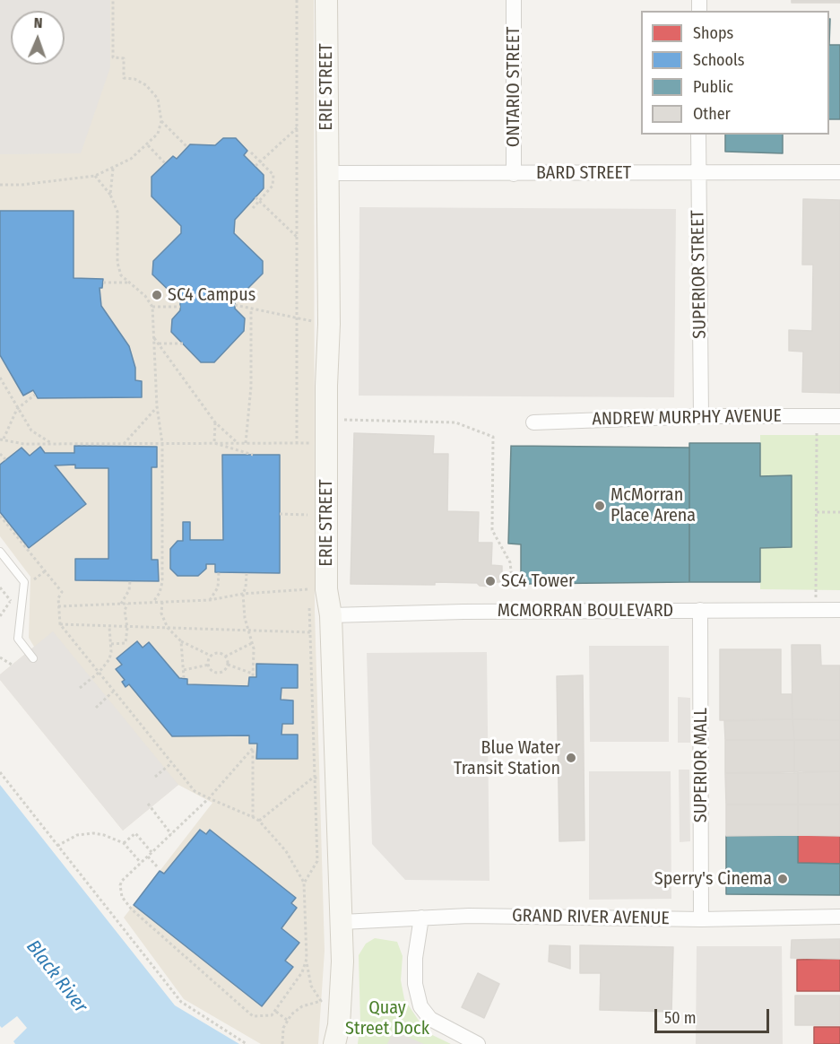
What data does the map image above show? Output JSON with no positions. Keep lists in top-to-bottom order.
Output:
{
  "streets": {
    "street": [
      "ERIE STREET",
      "ONTARIO STREET",
      "BARD STREET",
      "SUPERIOR STREET",
      "ANDREW MURPHY AVENUE",
      "MCMORRAN BOULEVARD",
      "SUPERIOR MALL",
      "GRAND RIVER AVENUE"
    ]
  },
  "crossings": [
    ["ERIE STREET", "BARD STREET"],
    ["ERIE STREET", "MCMORRAN BOULEVARD"],
    ["ERIE STREET", "GRAND RIVER AVENUE"],
    ["ONTARIO STREET", "BARD STREET"],
    ["BARD STREET", "SUPERIOR STREET"],
    ["SUPERIOR STREET", "ANDREW MURPHY AVENUE"],
    ["MCMORRAN BOULEVARD", "SUPERIOR MALL"],
    ["SUPERIOR MALL", "GRAND RIVER AVENUE"]
  ],
  "water": ["Black River"],
  "parks": ["Quay Street Dock"],
  "places": [
    "SC4 Campus",
    "McMorran Place Arena",
    "SC4 Tower",
    "Blue Water Transit Station",
    "Sperry's Cinema"
  ],
  "legend": [
    "Shops",
    "Schools",
    "Public",
    "Other"
  ],
  "scale_bar": "50 m",
  "north": "top"
}
